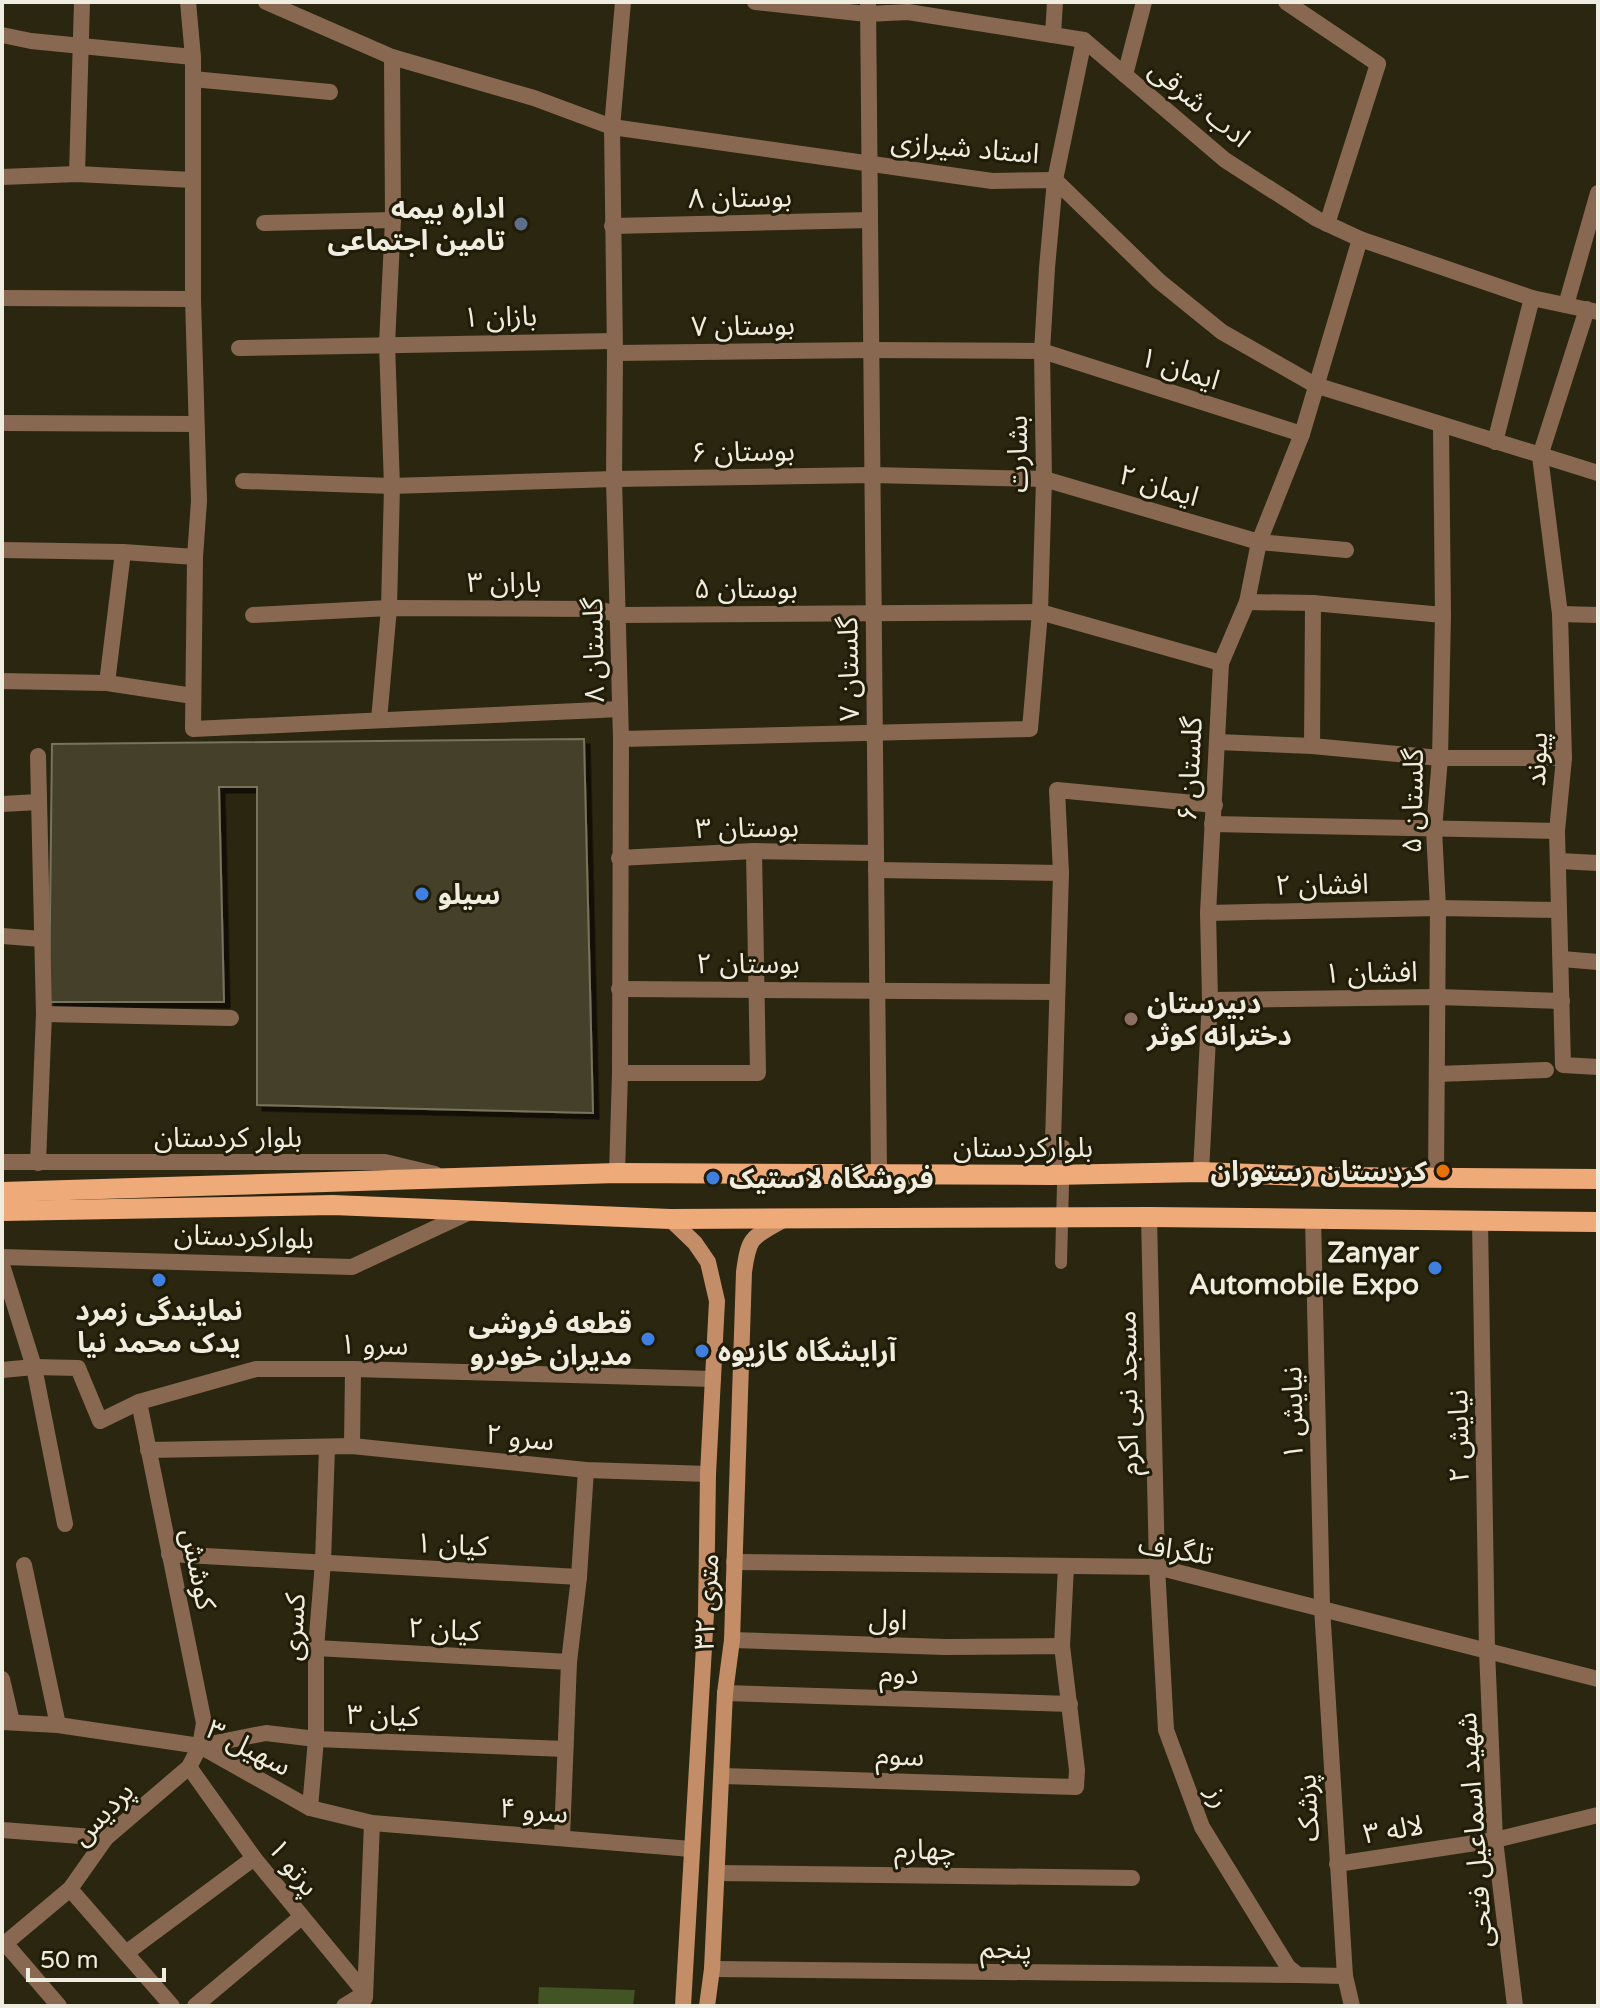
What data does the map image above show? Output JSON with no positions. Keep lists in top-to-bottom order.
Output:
{
  "streets": {
    "main road": ["بلوارکردستان", "۳۲ متری"],
    "street": [
      "ادب شرقی",
      "استاد شیرازی",
      "بوستان ۸",
      "بازان ۱",
      "بوستان ۷",
      "ایمان ۱",
      "بوستان ۶",
      "بشارت",
      "ایمان ۲",
      "باران ۳",
      "بوستان ۵",
      "گلستان ۸",
      "گلستان ۷",
      "پیوند",
      "گلستان ۶",
      "گلستان ۵",
      "بوستان ۳",
      "افشان ۲",
      "بوستان ۲",
      "افشان ۱",
      "بلوار کردستان",
      "سرو ۱",
      "مسجد نبی اکرم",
      "نیایش ۱",
      "نیایش ۲",
      "سرو ۲",
      "کیان ۱",
      "تلگراف",
      "کوشش",
      "اول",
      "کسری",
      "کیان ۲",
      "دوم",
      "کیان ۳",
      "سهیل ۳",
      "سوم",
      "رز",
      "پزشک",
      "سرو ۴",
      "پردیس",
      "لاله ۳",
      "شهید اسماعیل فتحی",
      "چهارم",
      "پرتو ۱",
      "پنجم"
    ]
  },
  "crossings": [
    ["ادب شرقی", "بشارت"],
    ["ادب شرقی", "گلستان ۶"],
    ["استاد شیرازی", "بشارت"],
    ["استاد شیرازی", "گلستان ۸"],
    ["استاد شیرازی", "گلستان ۷"],
    ["استاد شیرازی", "پیوند"],
    ["استاد شیرازی", "گلستان ۶"],
    ["استاد شیرازی", "گلستان ۵"],
    ["بوستان ۸", "گلستان ۸"],
    ["بوستان ۸", "گلستان ۷"],
    ["بازان ۱", "بوستان ۷"],
    ["بازان ۱", "گلستان ۸"],
    ["بوستان ۷", "ایمان ۱"],
    ["بوستان ۷", "بشارت"],
    ["بوستان ۷", "گلستان ۸"],
    ["بوستان ۷", "گلستان ۷"],
    ["ایمان ۱", "بشارت"],
    ["ایمان ۱", "گلستان ۶"],
    ["بوستان ۶", "بشارت"],
    ["بوستان ۶", "ایمان ۲"],
    ["بوستان ۶", "گلستان ۸"],
    ["بوستان ۶", "گلستان ۷"],
    ["بشارت", "ایمان ۲"],
    ["بشارت", "بوستان ۵"],
    ["بشارت", "گلستان ۷"],
    ["ایمان ۲", "گلستان ۶"],
    ["باران ۳", "بوستان ۵"],
    ["باران ۳", "گلستان ۸"],
    ["بوستان ۵", "گلستان ۸"],
    ["بوستان ۵", "گلستان ۷"],
    ["بوستان ۵", "گلستان ۶"],
    ["گلستان ۸", "بوستان ۳"],
    ["گلستان ۸", "بوستان ۲"],
    ["گلستان ۸", "بلوارکردستان"],
    ["گلستان ۷", "بوستان ۳"],
    ["گلستان ۷", "بوستان ۲"],
    ["گلستان ۷", "بلوارکردستان"],
    ["پیوند", "افشان ۲"],
    ["پیوند", "افشان ۱"],
    ["گلستان ۶", "افشان ۲"],
    ["گلستان ۶", "افشان ۱"],
    ["گلستان ۶", "بلوارکردستان"],
    ["گلستان ۵", "افشان ۲"],
    ["گلستان ۵", "افشان ۱"],
    ["گلستان ۵", "بلوارکردستان"],
    ["بلوار کردستان", "بلوارکردستان"],
    ["بلوارکردستان", "مسجد نبی اکرم"],
    ["بلوارکردستان", "نیایش ۱"],
    ["بلوارکردستان", "نیایش ۲"],
    ["بلوارکردستان", "۳۲ متری"],
    ["سرو ۱", "کوشش"],
    ["سرو ۱", "۳۲ متری"],
    ["مسجد نبی اکرم", "تلگراف"],
    ["مسجد نبی اکرم", "رز"],
    ["نیایش ۱", "تلگراف"],
    ["نیایش ۱", "پزشک"],
    ["نیایش ۲", "تلگراف"],
    ["نیایش ۲", "شهید اسماعیل فتحی"],
    ["سرو ۲", "کوشش"],
    ["سرو ۲", "۳۲ متری"],
    ["سرو ۲", "کسری"],
    ["کیان ۱", "کوشش"],
    ["کیان ۱", "کسری"],
    ["تلگراف", "۳۲ متری"],
    ["تلگراف", "رز"],
    ["تلگراف", "پزشک"],
    ["تلگراف", "شهید اسماعیل فتحی"],
    ["کوشش", "کیان ۳"],
    ["کوشش", "سهیل ۳"],
    ["کوشش", "پردیس"],
    ["۳۲ متری", "اول"],
    ["۳۲ متری", "دوم"],
    ["۳۲ متری", "سوم"],
    ["۳۲ متری", "سرو ۴"],
    ["۳۲ متری", "چهارم"],
    ["۳۲ متری", "پنجم"],
    ["کسری", "کیان ۲"],
    ["کسری", "کیان ۳"],
    ["کسری", "سهیل ۳"],
    ["دوم", "سوم"],
    ["کیان ۳", "سهیل ۳"],
    ["کیان ۳", "پردیس"],
    ["سهیل ۳", "سرو ۴"],
    ["سهیل ۳", "پردیس"],
    ["رز", "پنجم"],
    ["پزشک", "لاله ۳"],
    ["پردیس", "پرتو ۱"],
    ["لاله ۳", "شهید اسماعیل فتحی"]
  ],
  "places": [
    "اداره بیمه تامین اجتماعی",
    "سیلو",
    "دبیرستان دخترانه کوثر",
    "کردستان رستوران",
    "فروشگاه لاستیک",
    "Zanyar Automobile Expo",
    "نمایندگی زمرد یدک محمد نیا",
    "قطعه فروشی مدیران خودرو",
    "آرایشگاه کازیوه"
  ],
  "scale_bar": "50 m"
}
